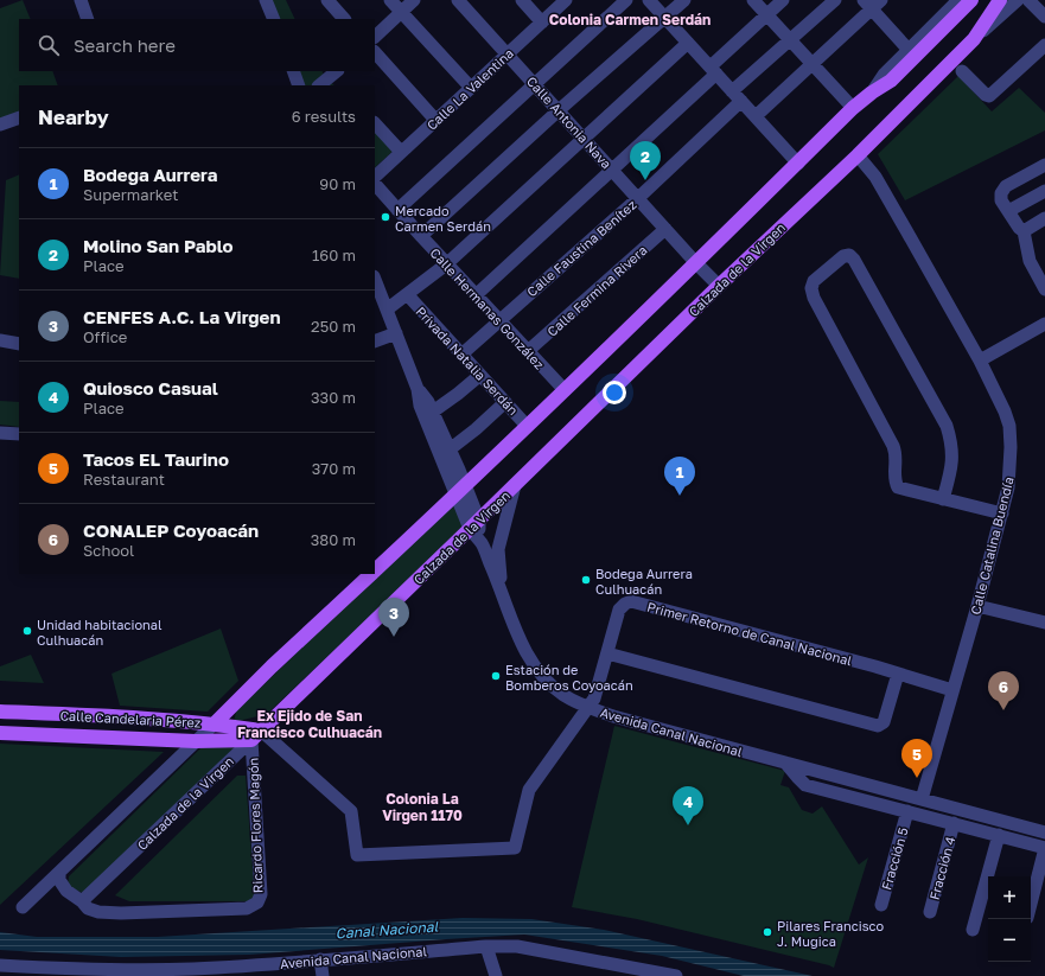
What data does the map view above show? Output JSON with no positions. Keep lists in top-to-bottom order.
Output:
{
  "streets": {
    "main road": ["Calzada de la Virgen", "Calle Candelaria Pérez"],
    "street": [
      "Calle La Valentina",
      "Calle Antonia Nava",
      "Calle Faustina Benítez",
      "Calle Fermina Rivera",
      "Calle Hermanas González",
      "Privada Natalia Serdán",
      "Calle Catalina Buendía",
      "Primer Retorno de Canal Nacional",
      "Avenida Canal Nacional",
      "Ricardo Flores Magón",
      "Fracción 5",
      "Fracción 4"
    ]
  },
  "crossings": [
    ["Calle La Valentina", "Calle Antonia Nava"],
    ["Calle Antonia Nava", "Calle Faustina Benítez"],
    ["Calle Antonia Nava", "Calzada de la Virgen"],
    ["Calle Antonia Nava", "Calle Fermina Rivera"],
    ["Calle Faustina Benítez", "Calle Hermanas González"],
    ["Calle Faustina Benítez", "Privada Natalia Serdán"],
    ["Calzada de la Virgen", "Calle Catalina Buendía"],
    ["Calzada de la Virgen", "Primer Retorno de Canal Nacional"],
    ["Calzada de la Virgen", "Calle Candelaria Pérez"],
    ["Calzada de la Virgen", "Avenida Canal Nacional"],
    ["Calzada de la Virgen", "Ricardo Flores Magón"],
    ["Calle Fermina Rivera", "Calle Hermanas González"],
    ["Calle Catalina Buendía", "Primer Retorno de Canal Nacional"],
    ["Calle Catalina Buendía", "Avenida Canal Nacional"],
    ["Primer Retorno de Canal Nacional", "Calle Candelaria Pérez"],
    ["Primer Retorno de Canal Nacional", "Avenida Canal Nacional"],
    ["Primer Retorno de Canal Nacional", "Ricardo Flores Magón"],
    ["Calle Candelaria Pérez", "Ricardo Flores Magón"]
  ],
  "districts": ["Colonia Carmen Serdán", "Ex Ejido de San Francisco Culhuacán", "Colonia La Virgen 1170"],
  "water": ["Canal Nacional"],
  "places": [
    "Mercado Carmen Serdán",
    "Bodega Aurrera Culhuacán",
    "Unidad habitacional Culhuacán",
    "Estación de Bomberos Coyoacán",
    "Pilares Francisco J. Mugica"
  ],
  "page": {
    "search": "Search here",
    "heading": ["Nearby", "6 results"],
    "pins": [
      "2",
      "1",
      "3",
      "6",
      "5",
      "4"
    ],
    "list": [
      {
        "mark": "1",
        "name": "Bodega Aurrera",
        "note": "Supermarket",
        "value": "90 m"
      },
      {
        "mark": "2",
        "name": "Molino San Pablo",
        "note": "Place",
        "value": "160 m"
      },
      {
        "mark": "3",
        "name": "CENFES A.C. La Virgen",
        "note": "Office",
        "value": "250 m"
      },
      {
        "mark": "4",
        "name": "Quiosco Casual",
        "note": "Place",
        "value": "330 m"
      },
      {
        "mark": "5",
        "name": "Tacos EL Taurino",
        "note": "Restaurant",
        "value": "370 m"
      },
      {
        "mark": "6",
        "name": "CONALEP Coyoacán",
        "note": "School",
        "value": "380 m"
      }
    ],
    "map_buttons": ["+", "−"]
  }
}
